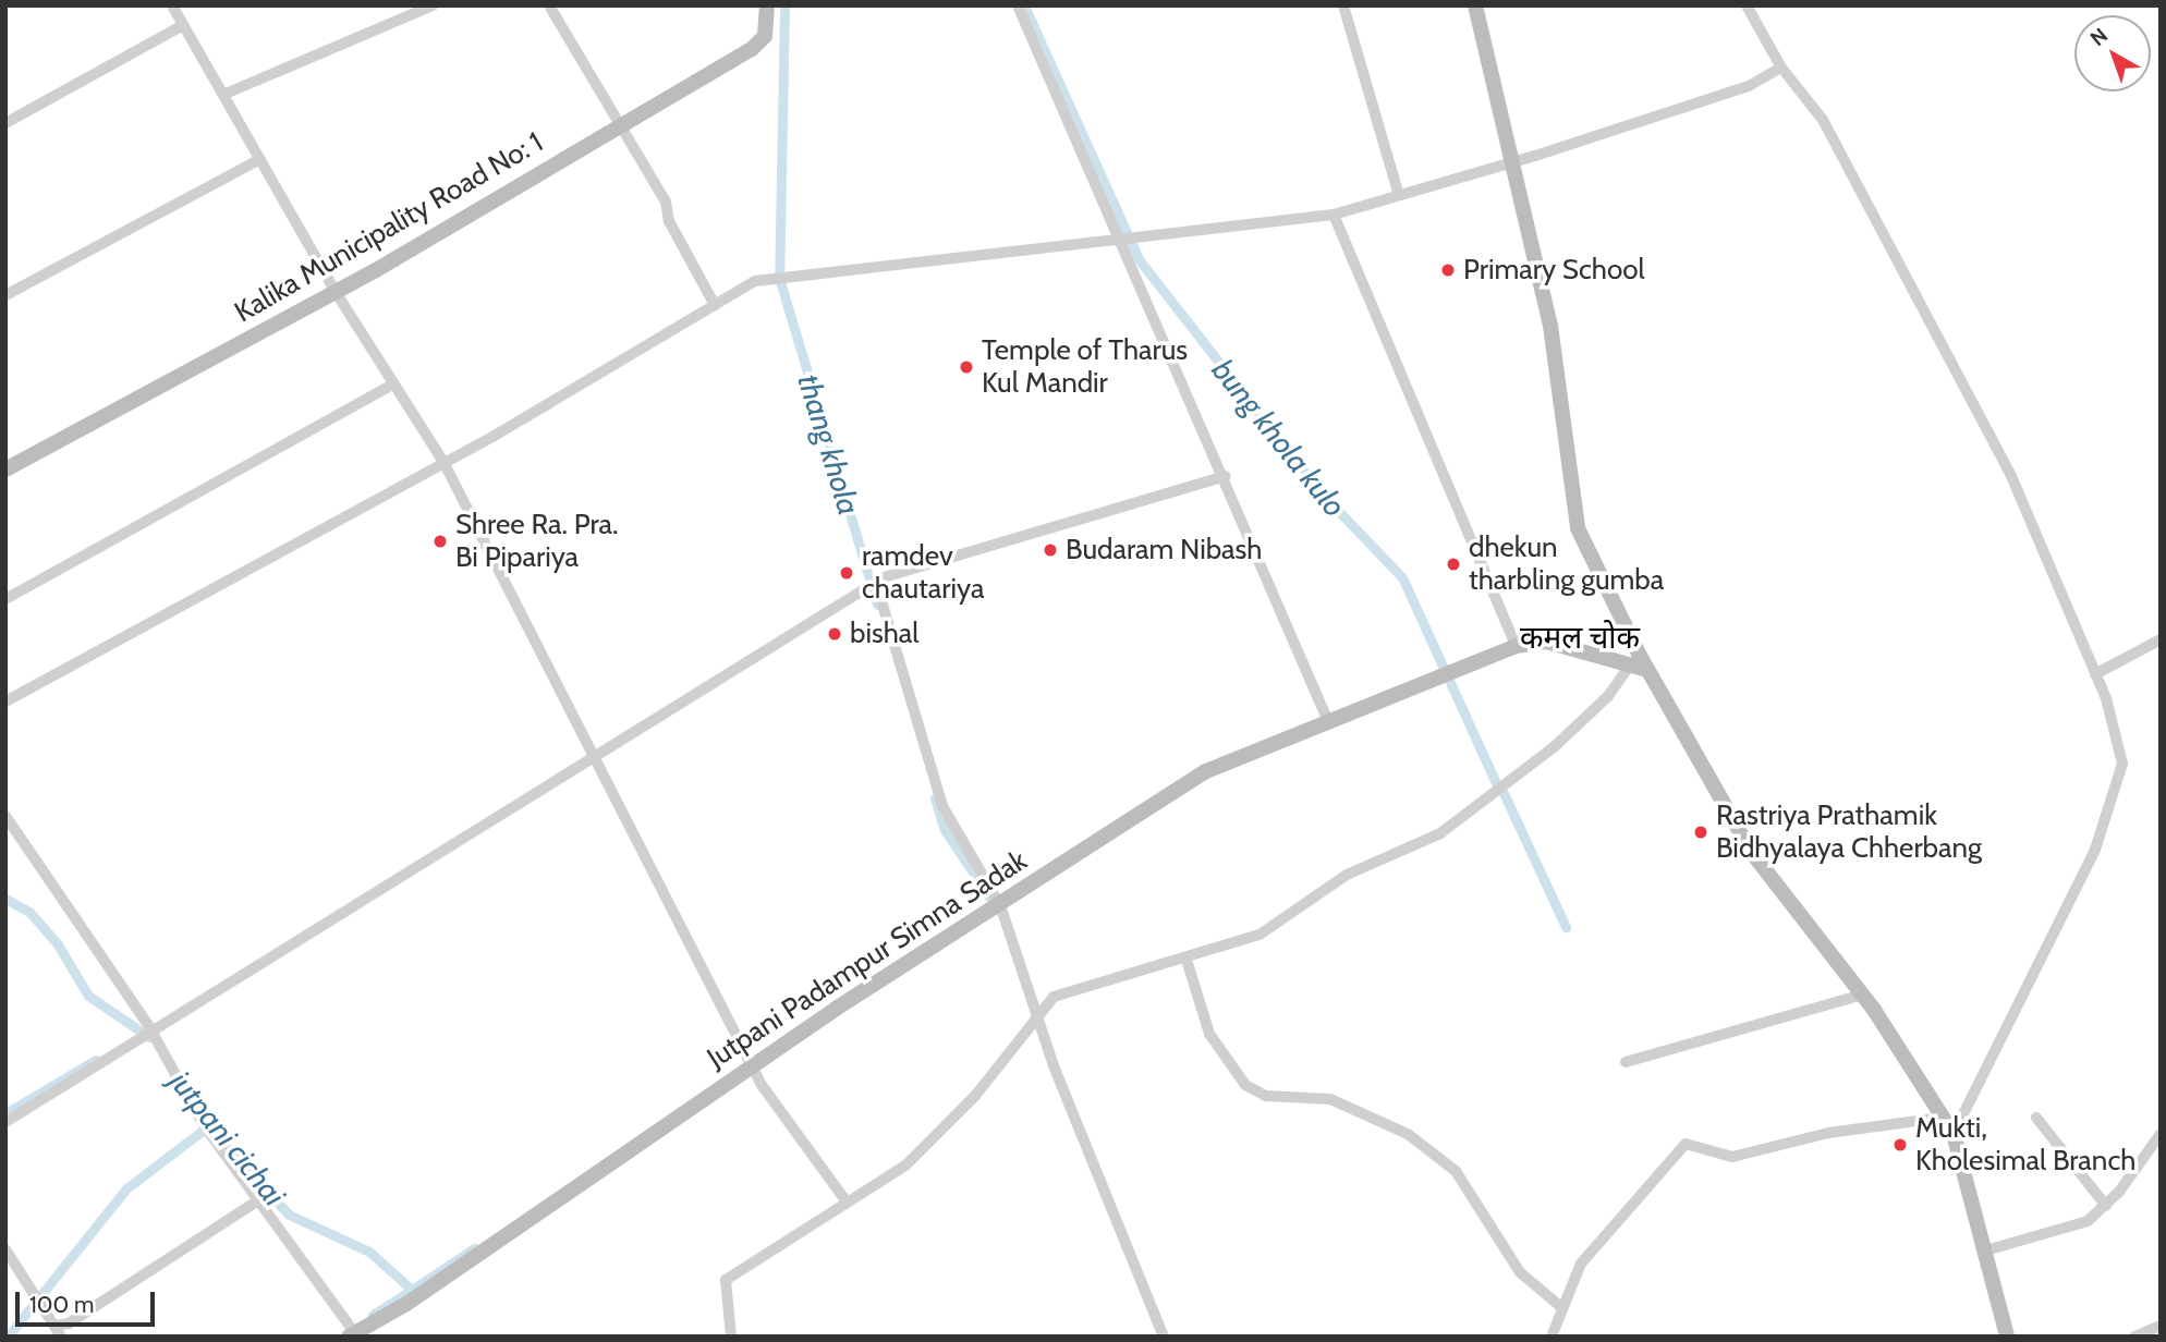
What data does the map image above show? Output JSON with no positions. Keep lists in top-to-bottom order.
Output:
{
  "streets": {
    "street": ["Kalika Municipality Road No: 1", "Jutpani Padampur Simna Sadak"]
  },
  "districts": ["कमल चोक"],
  "water": ["bung khola kulo", "thang khola", "jutpani cichai"],
  "places": [
    "Primary School",
    "Temple of Tharus Kul Mandir",
    "Shree Ra. Pra. Bi Pipariya",
    "Budaram Nibash",
    "dhekun tharbling gumba",
    "ramdev chautariya",
    "bishal",
    "Rastriya Prathamik Bidhyalaya Chherbang",
    "Mukti, Kholesimal Branch"
  ],
  "scale_bar": "100 m",
  "north": "top left"
}
